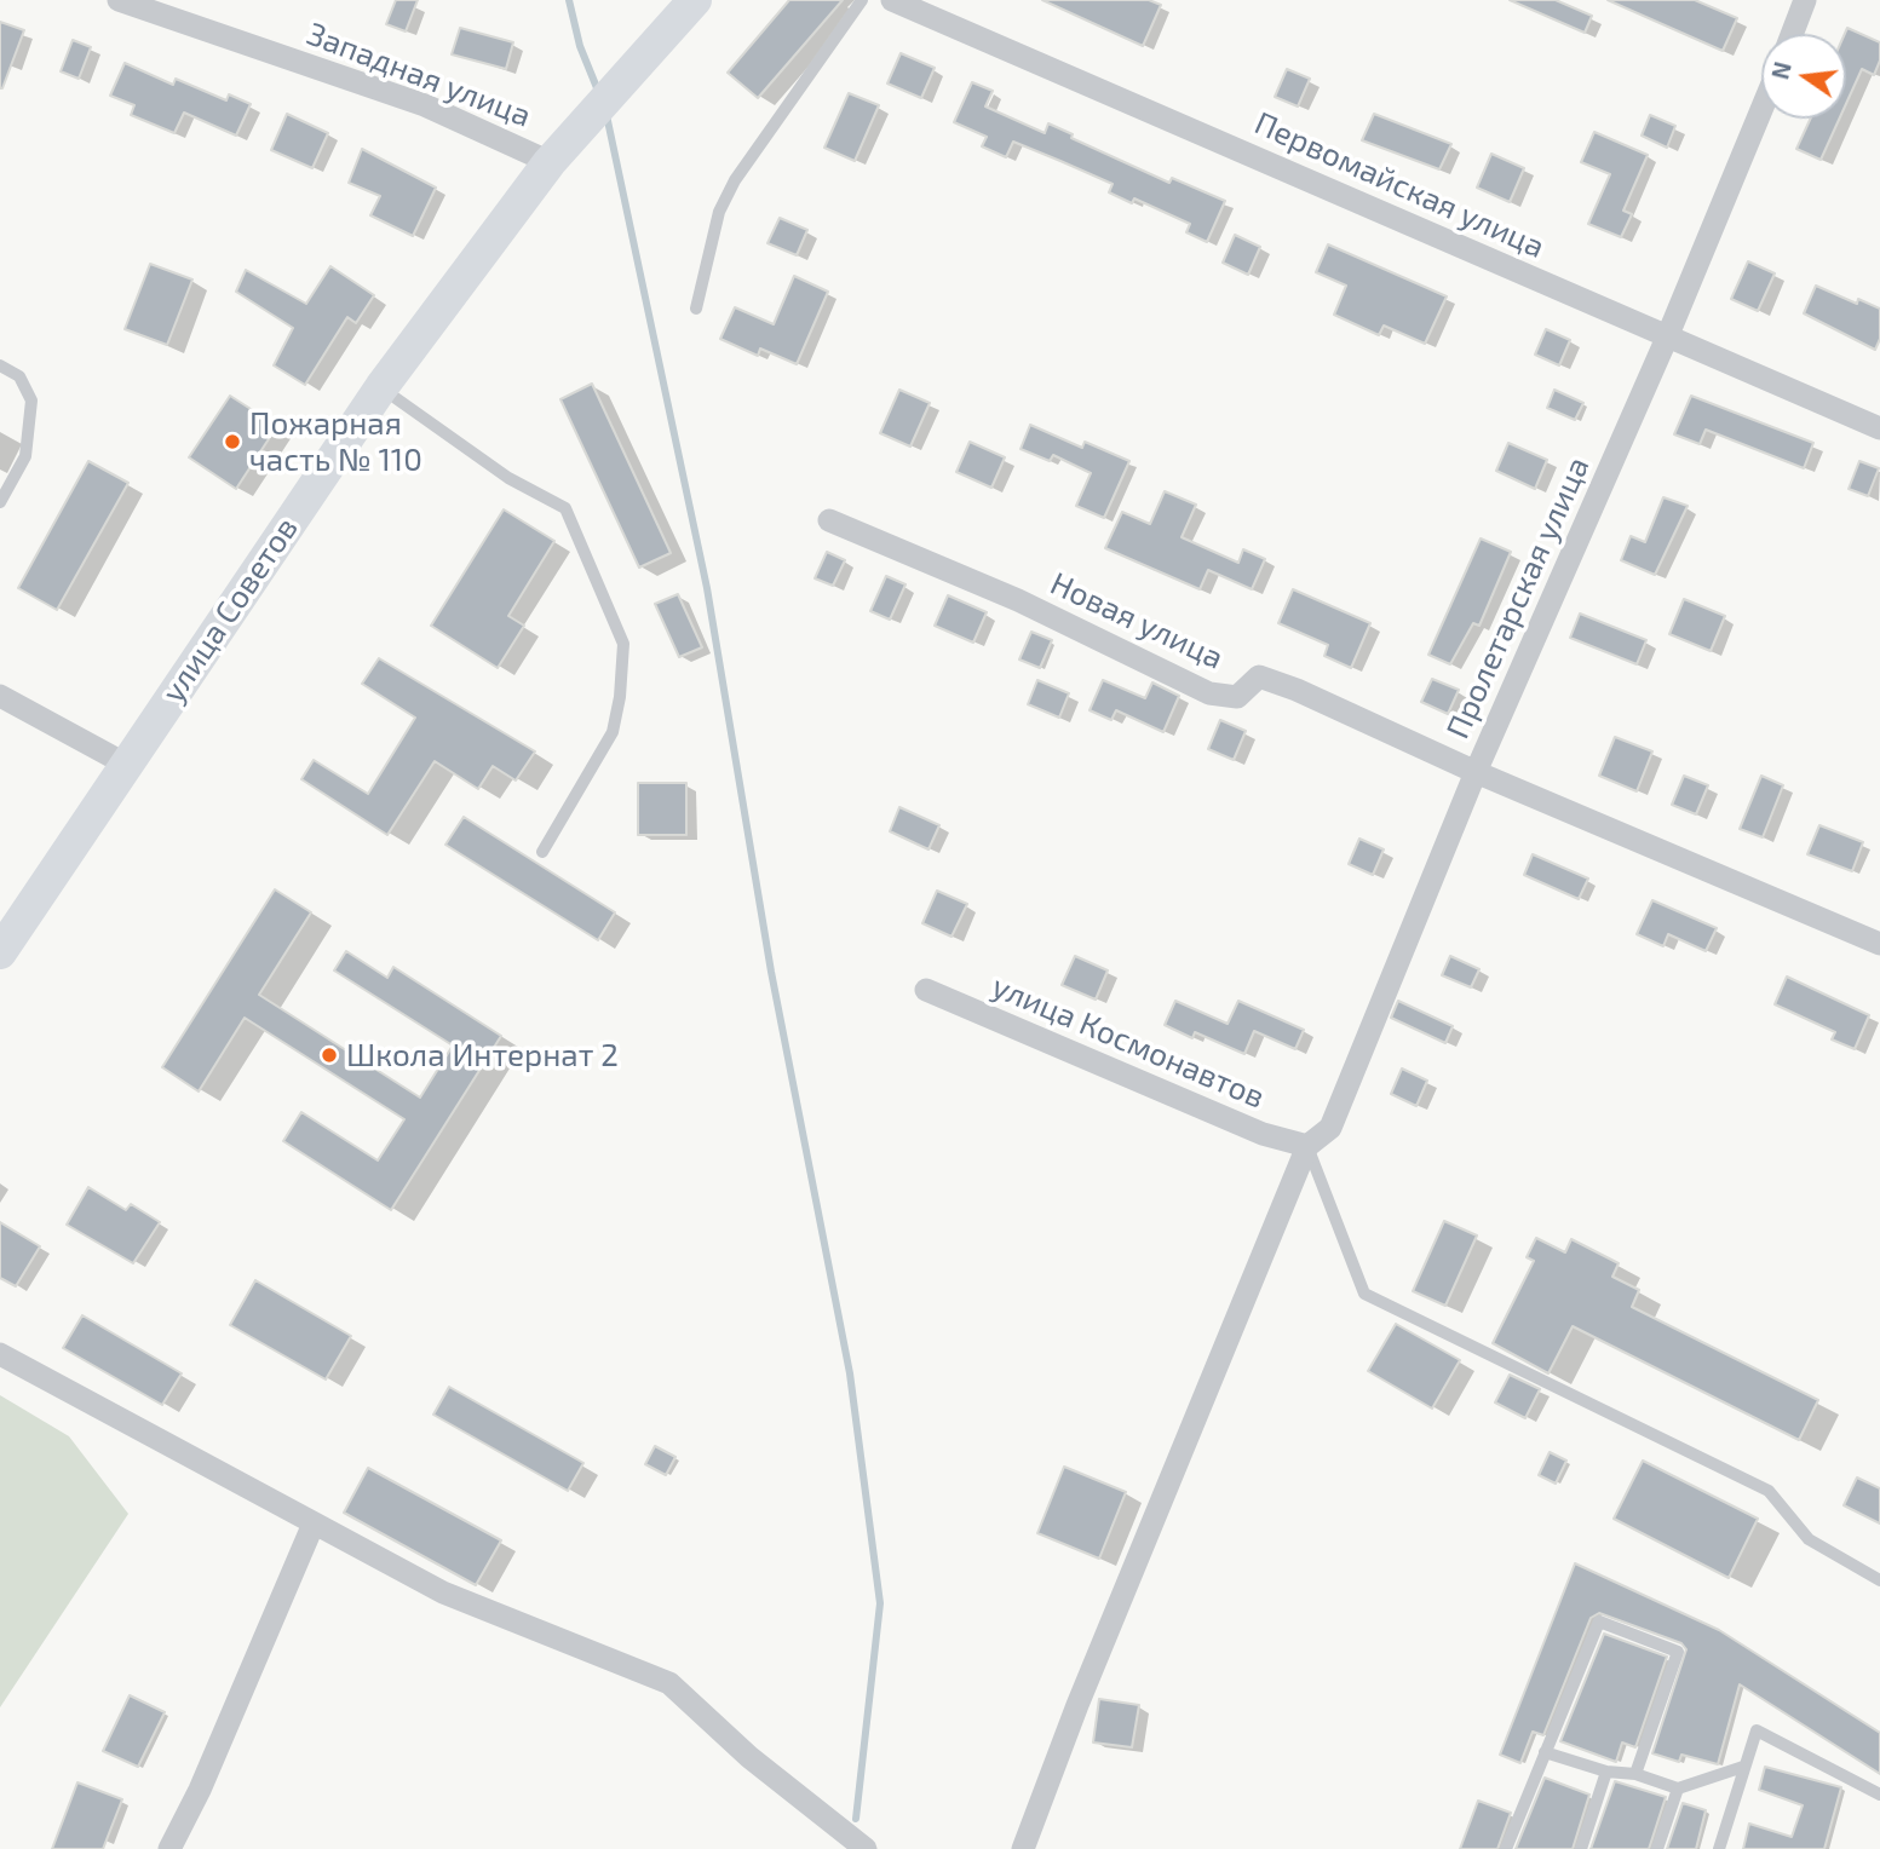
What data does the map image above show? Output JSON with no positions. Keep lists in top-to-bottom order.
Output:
{
  "streets": {
    "main road": ["улица Советов"],
    "street": [
      "Западная улица",
      "Первомайская улица",
      "Пролетарская улица",
      "Новая улица",
      "улица Космонавтов"
    ]
  },
  "crossings": [
    ["Западная улица", "улица Советов"],
    ["Первомайская улица", "Пролетарская улица"],
    ["Пролетарская улица", "Новая улица"],
    ["Пролетарская улица", "улица Космонавтов"]
  ],
  "places": ["Пожарная часть № 110", "Школа Интернат 2"],
  "north": "left"
}
